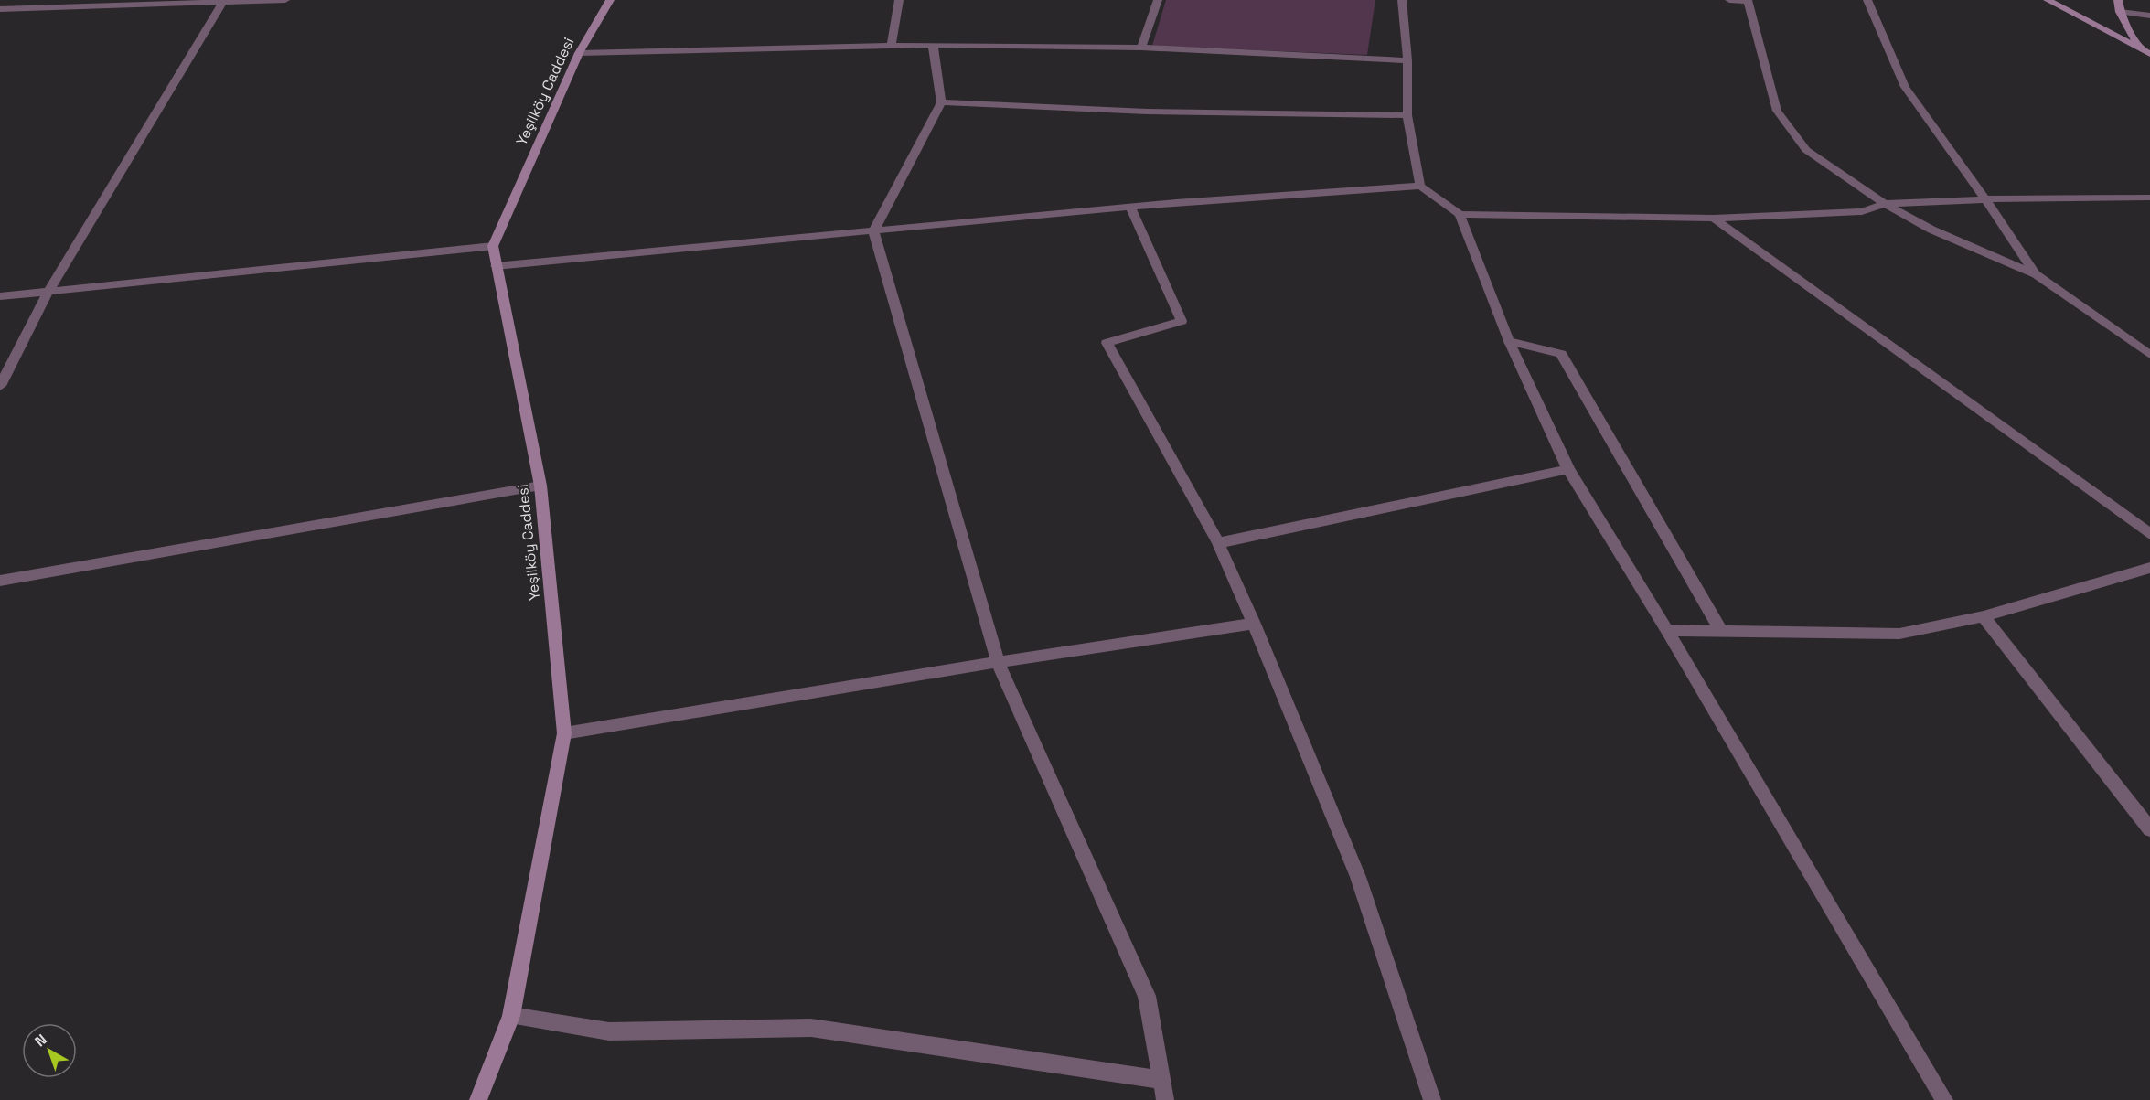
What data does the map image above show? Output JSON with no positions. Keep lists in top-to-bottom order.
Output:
{
  "streets": {
    "street": ["Yeşilköy Caddesi"]
  },
  "north": "top left"
}
